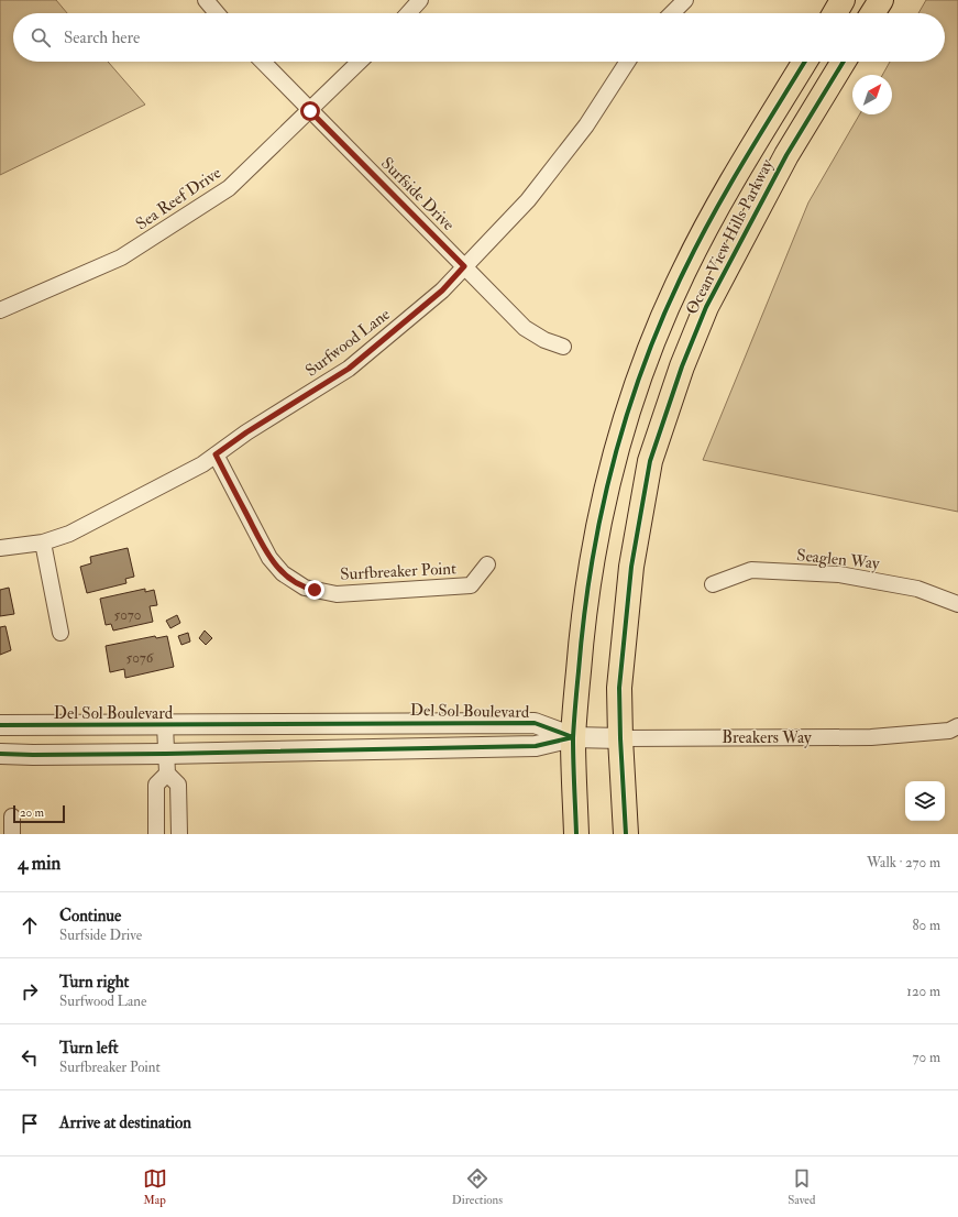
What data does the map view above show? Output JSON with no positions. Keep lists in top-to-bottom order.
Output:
{
  "streets": {
    "main road": ["Ocean View Hills Parkway"],
    "street": [
      "Surfside Drive",
      "Sea Reef Drive",
      "Surfwood Lane",
      "Seaglen Way",
      "Surfbreaker Point",
      "Del Sol Boulevard",
      "Breakers Way"
    ]
  },
  "crossings": [
    ["Surfside Drive", "Sea Reef Drive"],
    ["Surfside Drive", "Surfwood Lane"],
    ["Ocean View Hills Parkway", "Del Sol Boulevard"],
    ["Ocean View Hills Parkway", "Breakers Way"],
    ["Surfwood Lane", "Surfbreaker Point"],
    ["Del Sol Boulevard", "Breakers Way"]
  ],
  "house_numbers": ["5070", "5076"],
  "scale_bar": "20 m",
  "north": "top right",
  "page": {
    "search": "Search here",
    "scale": "20 m",
    "heading": ["4 min", "Walk · 270 m"],
    "list": [
      ["Continue", "Surfside Drive", "80 m"],
      ["Turn right", "Surfwood Lane", "120 m"],
      ["Turn left", "Surfbreaker Point", "70 m"],
      "Arrive at destination"
    ],
    "nav": ["Map", "Directions", "Saved"]
  }
}
